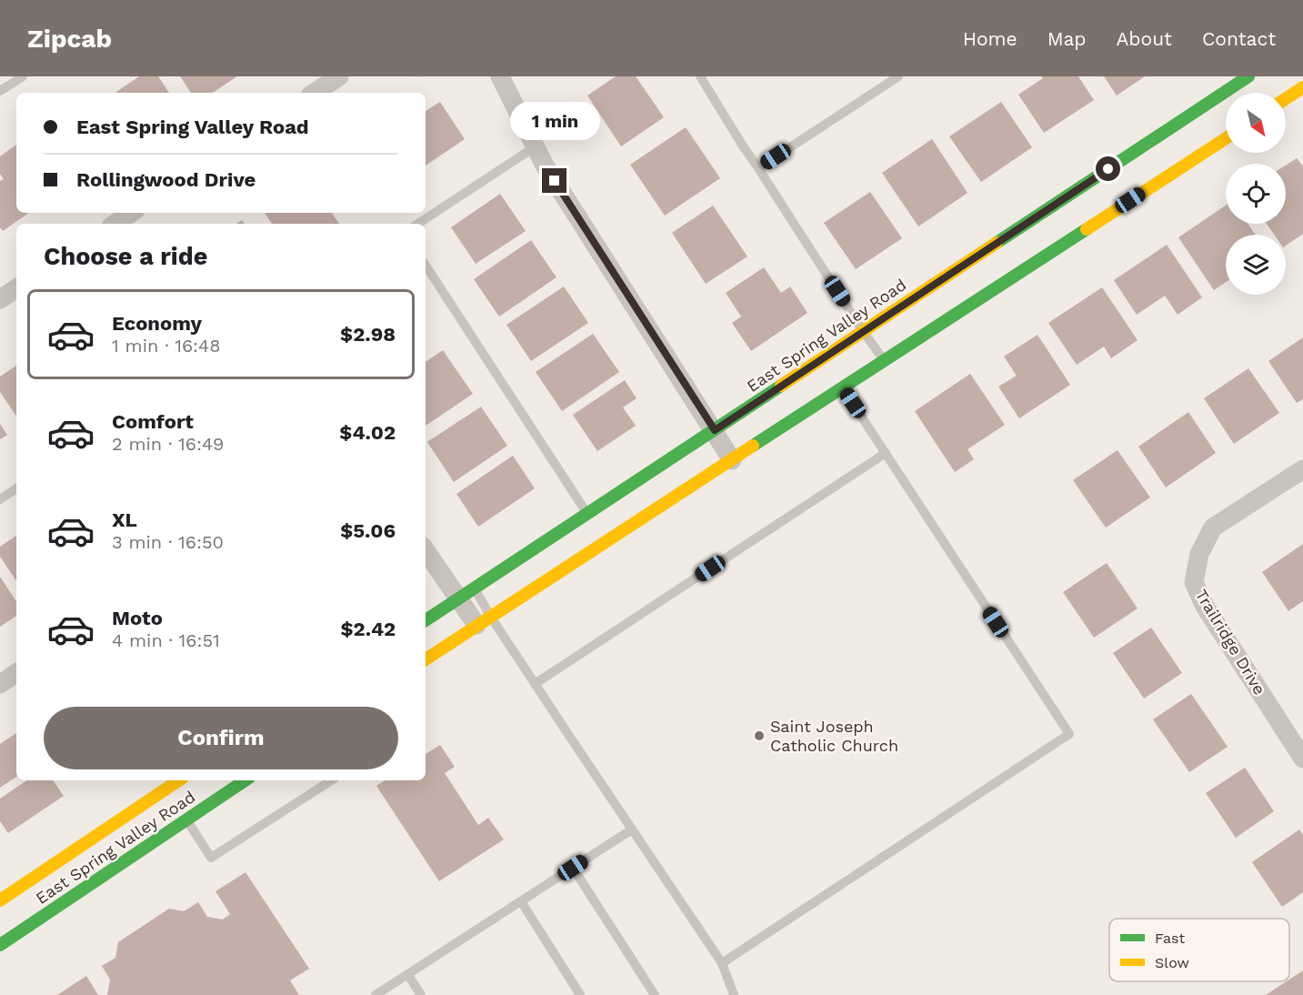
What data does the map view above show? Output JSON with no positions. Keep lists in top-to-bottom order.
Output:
{
  "streets": {
    "street": ["East Spring Valley Road", "Trailridge Drive"]
  },
  "places": ["Saint Joseph Catholic Church"],
  "legend": ["Fast", "Slow"],
  "north": "bottom right",
  "page": {
    "header": "Zipcab",
    "nav": [
      "Home",
      "Map",
      "About",
      "Contact"
    ],
    "banner": ["East Spring Valley Road", "Rollingwood Drive"],
    "bubble": "1 min",
    "heading": "Choose a ride",
    "list": [
      {
        "name": "Economy",
        "note": "1 min · 16:48",
        "value": "$2.98"
      },
      {
        "name": "Comfort",
        "note": "2 min · 16:49",
        "value": "$4.02"
      },
      {
        "name": "XL",
        "note": "3 min · 16:50",
        "value": "$5.06"
      },
      {
        "name": "Moto",
        "note": "4 min · 16:51",
        "value": "$2.42"
      }
    ],
    "buttons": "Confirm"
  }
}
